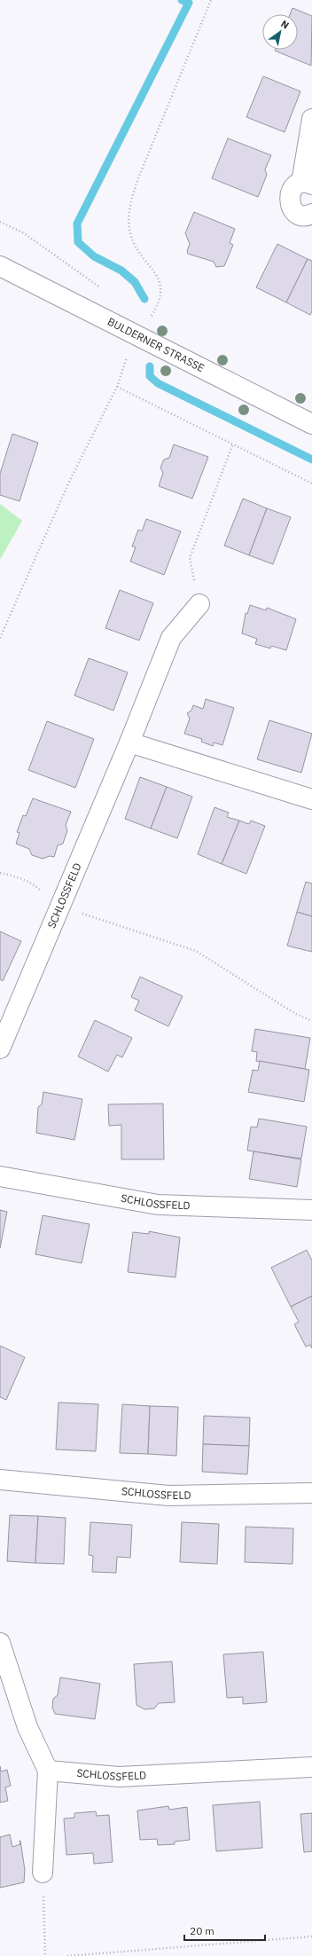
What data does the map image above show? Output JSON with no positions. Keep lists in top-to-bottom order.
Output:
{
  "streets": {
    "street": ["BULDERNER STRASSE", "SCHLOSSFELD"]
  },
  "scale_bar": "20 m",
  "north": "top right"
}
